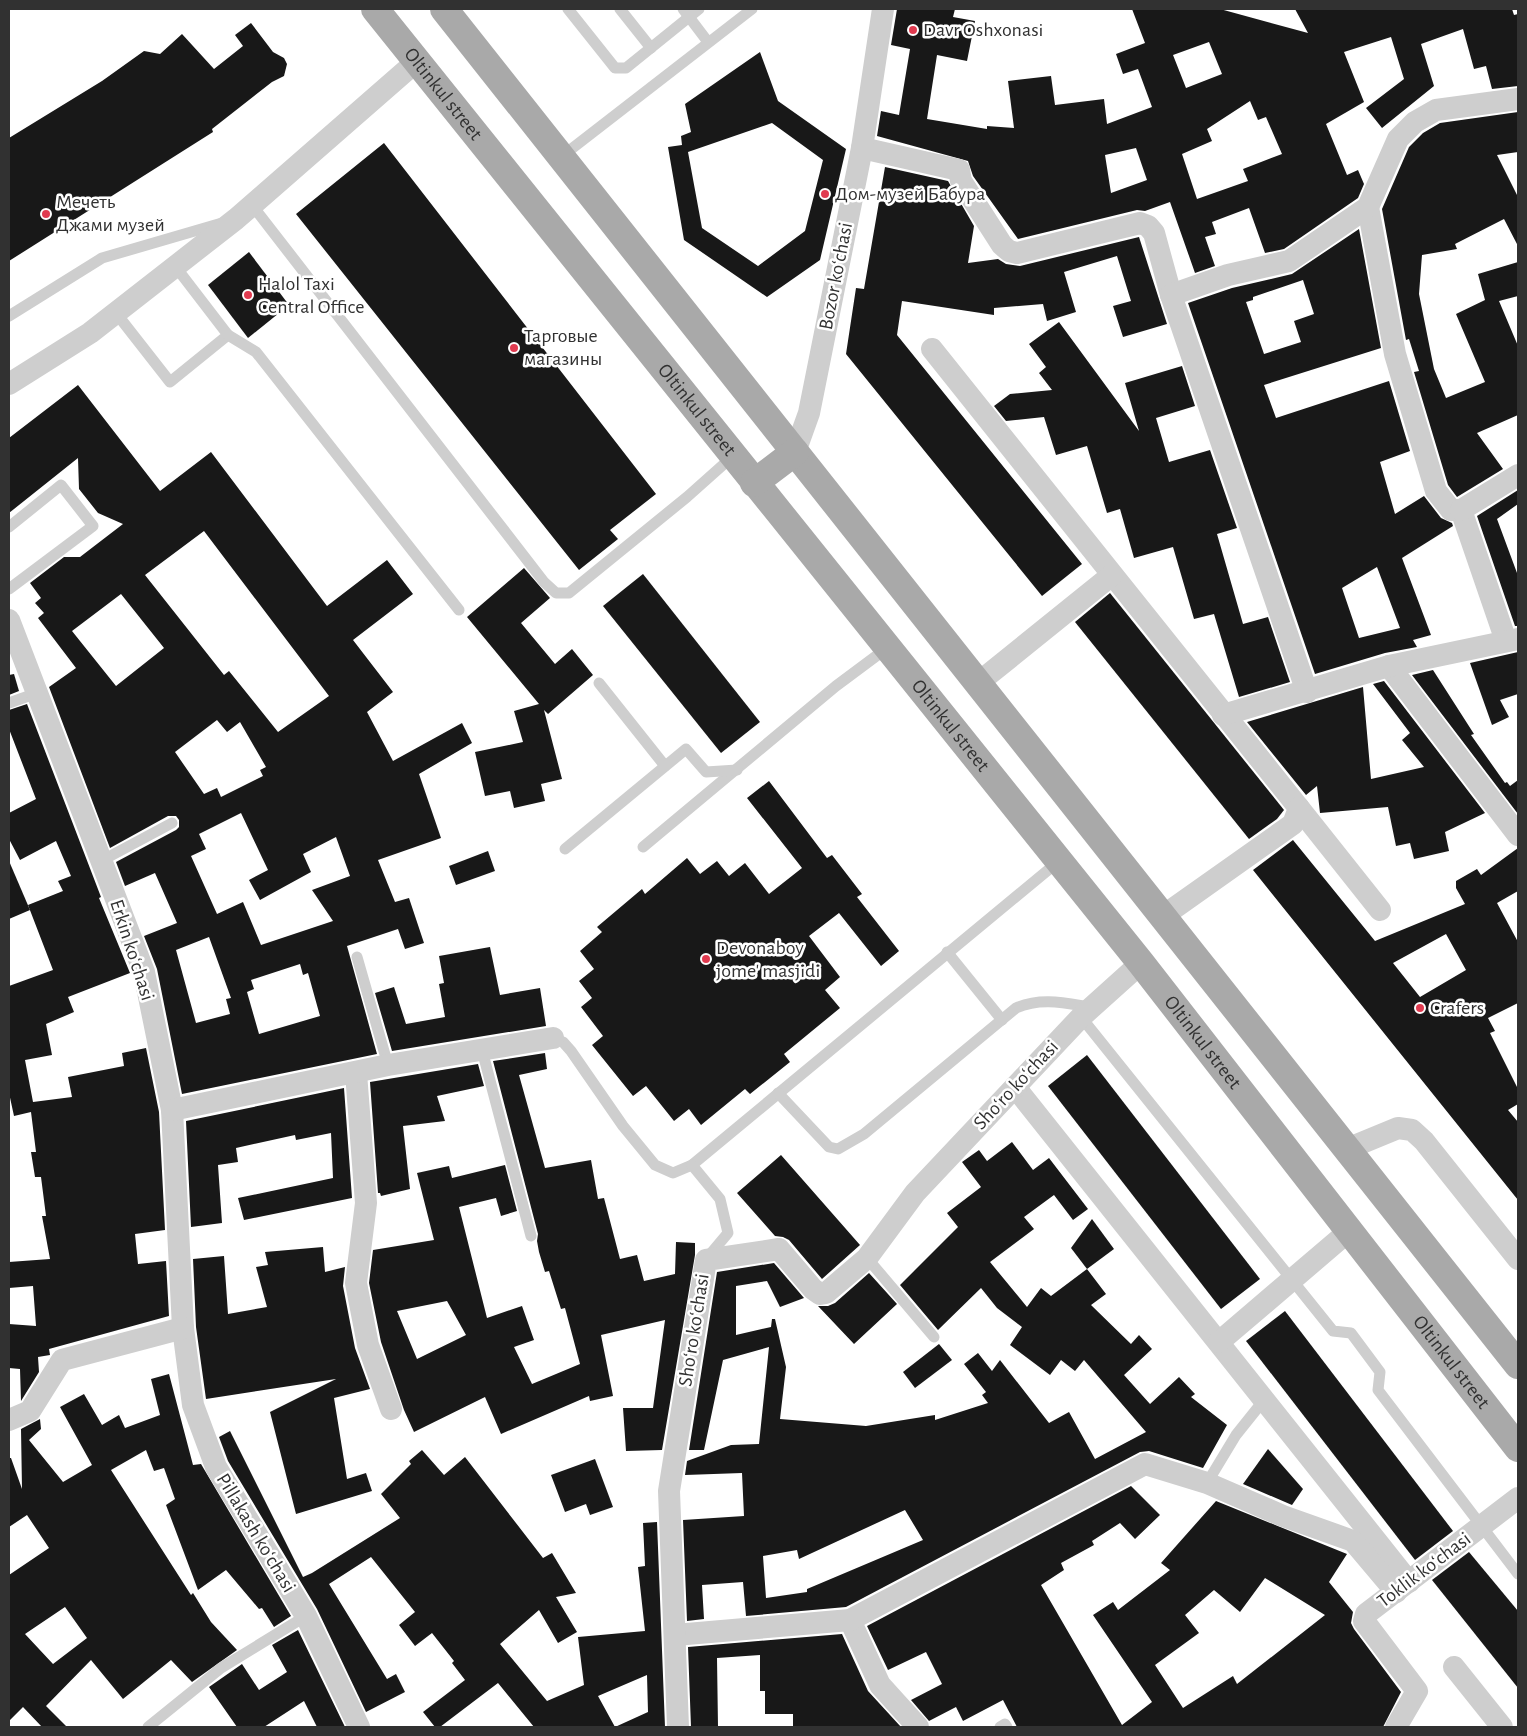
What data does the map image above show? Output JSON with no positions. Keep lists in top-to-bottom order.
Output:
{
  "streets": {
    "main road": ["Oltinkul street"],
    "street": [
      "Bozor koʻchasi",
      "Erkin koʻchasi",
      "Shoʻro koʻchasi",
      "Pillakash koʻchasi",
      "Toklik koʻchasi"
    ]
  },
  "crossings": [
    ["Oltinkul street", "Shoʻro koʻchasi"],
    ["Erkin koʻchasi", "Pillakash koʻchasi"]
  ],
  "places": [
    "Davr Oshxonasi",
    "Дом-музей Бабура",
    "Мечеть Джами музей",
    "Halol Taxi Central Office",
    "Тарговые магазины",
    "Devonaboy jome' masjidi",
    "Crafers"
  ]
}
